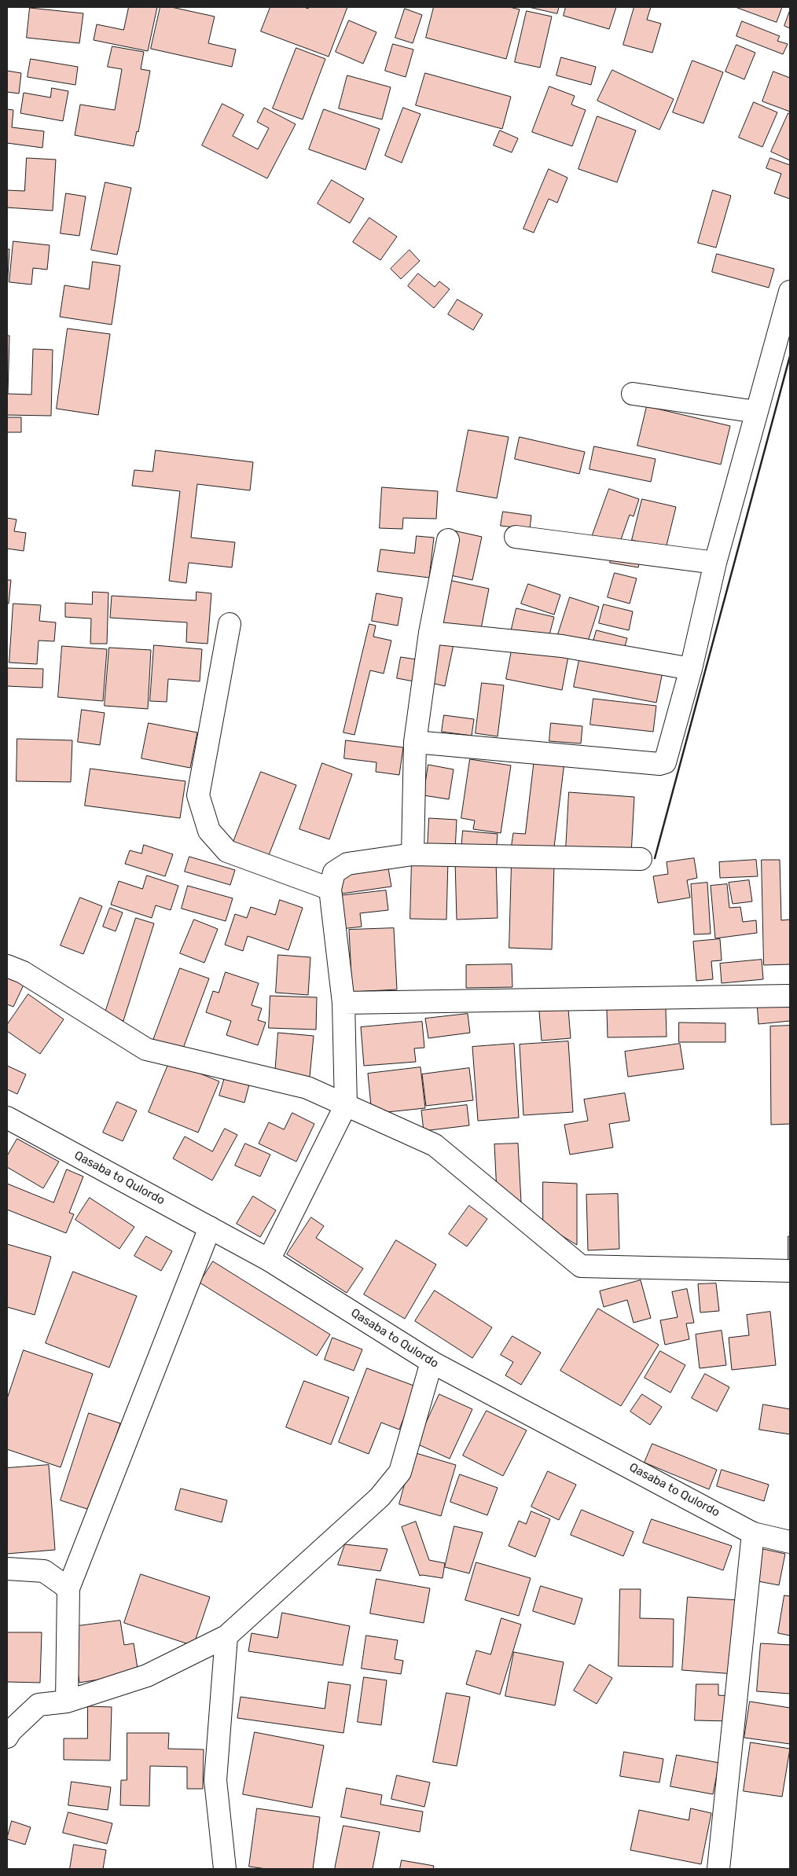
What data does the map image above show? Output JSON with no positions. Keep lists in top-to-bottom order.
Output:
{
  "streets": {
    "street": ["Qasaba to Qulordo"]
  }
}
